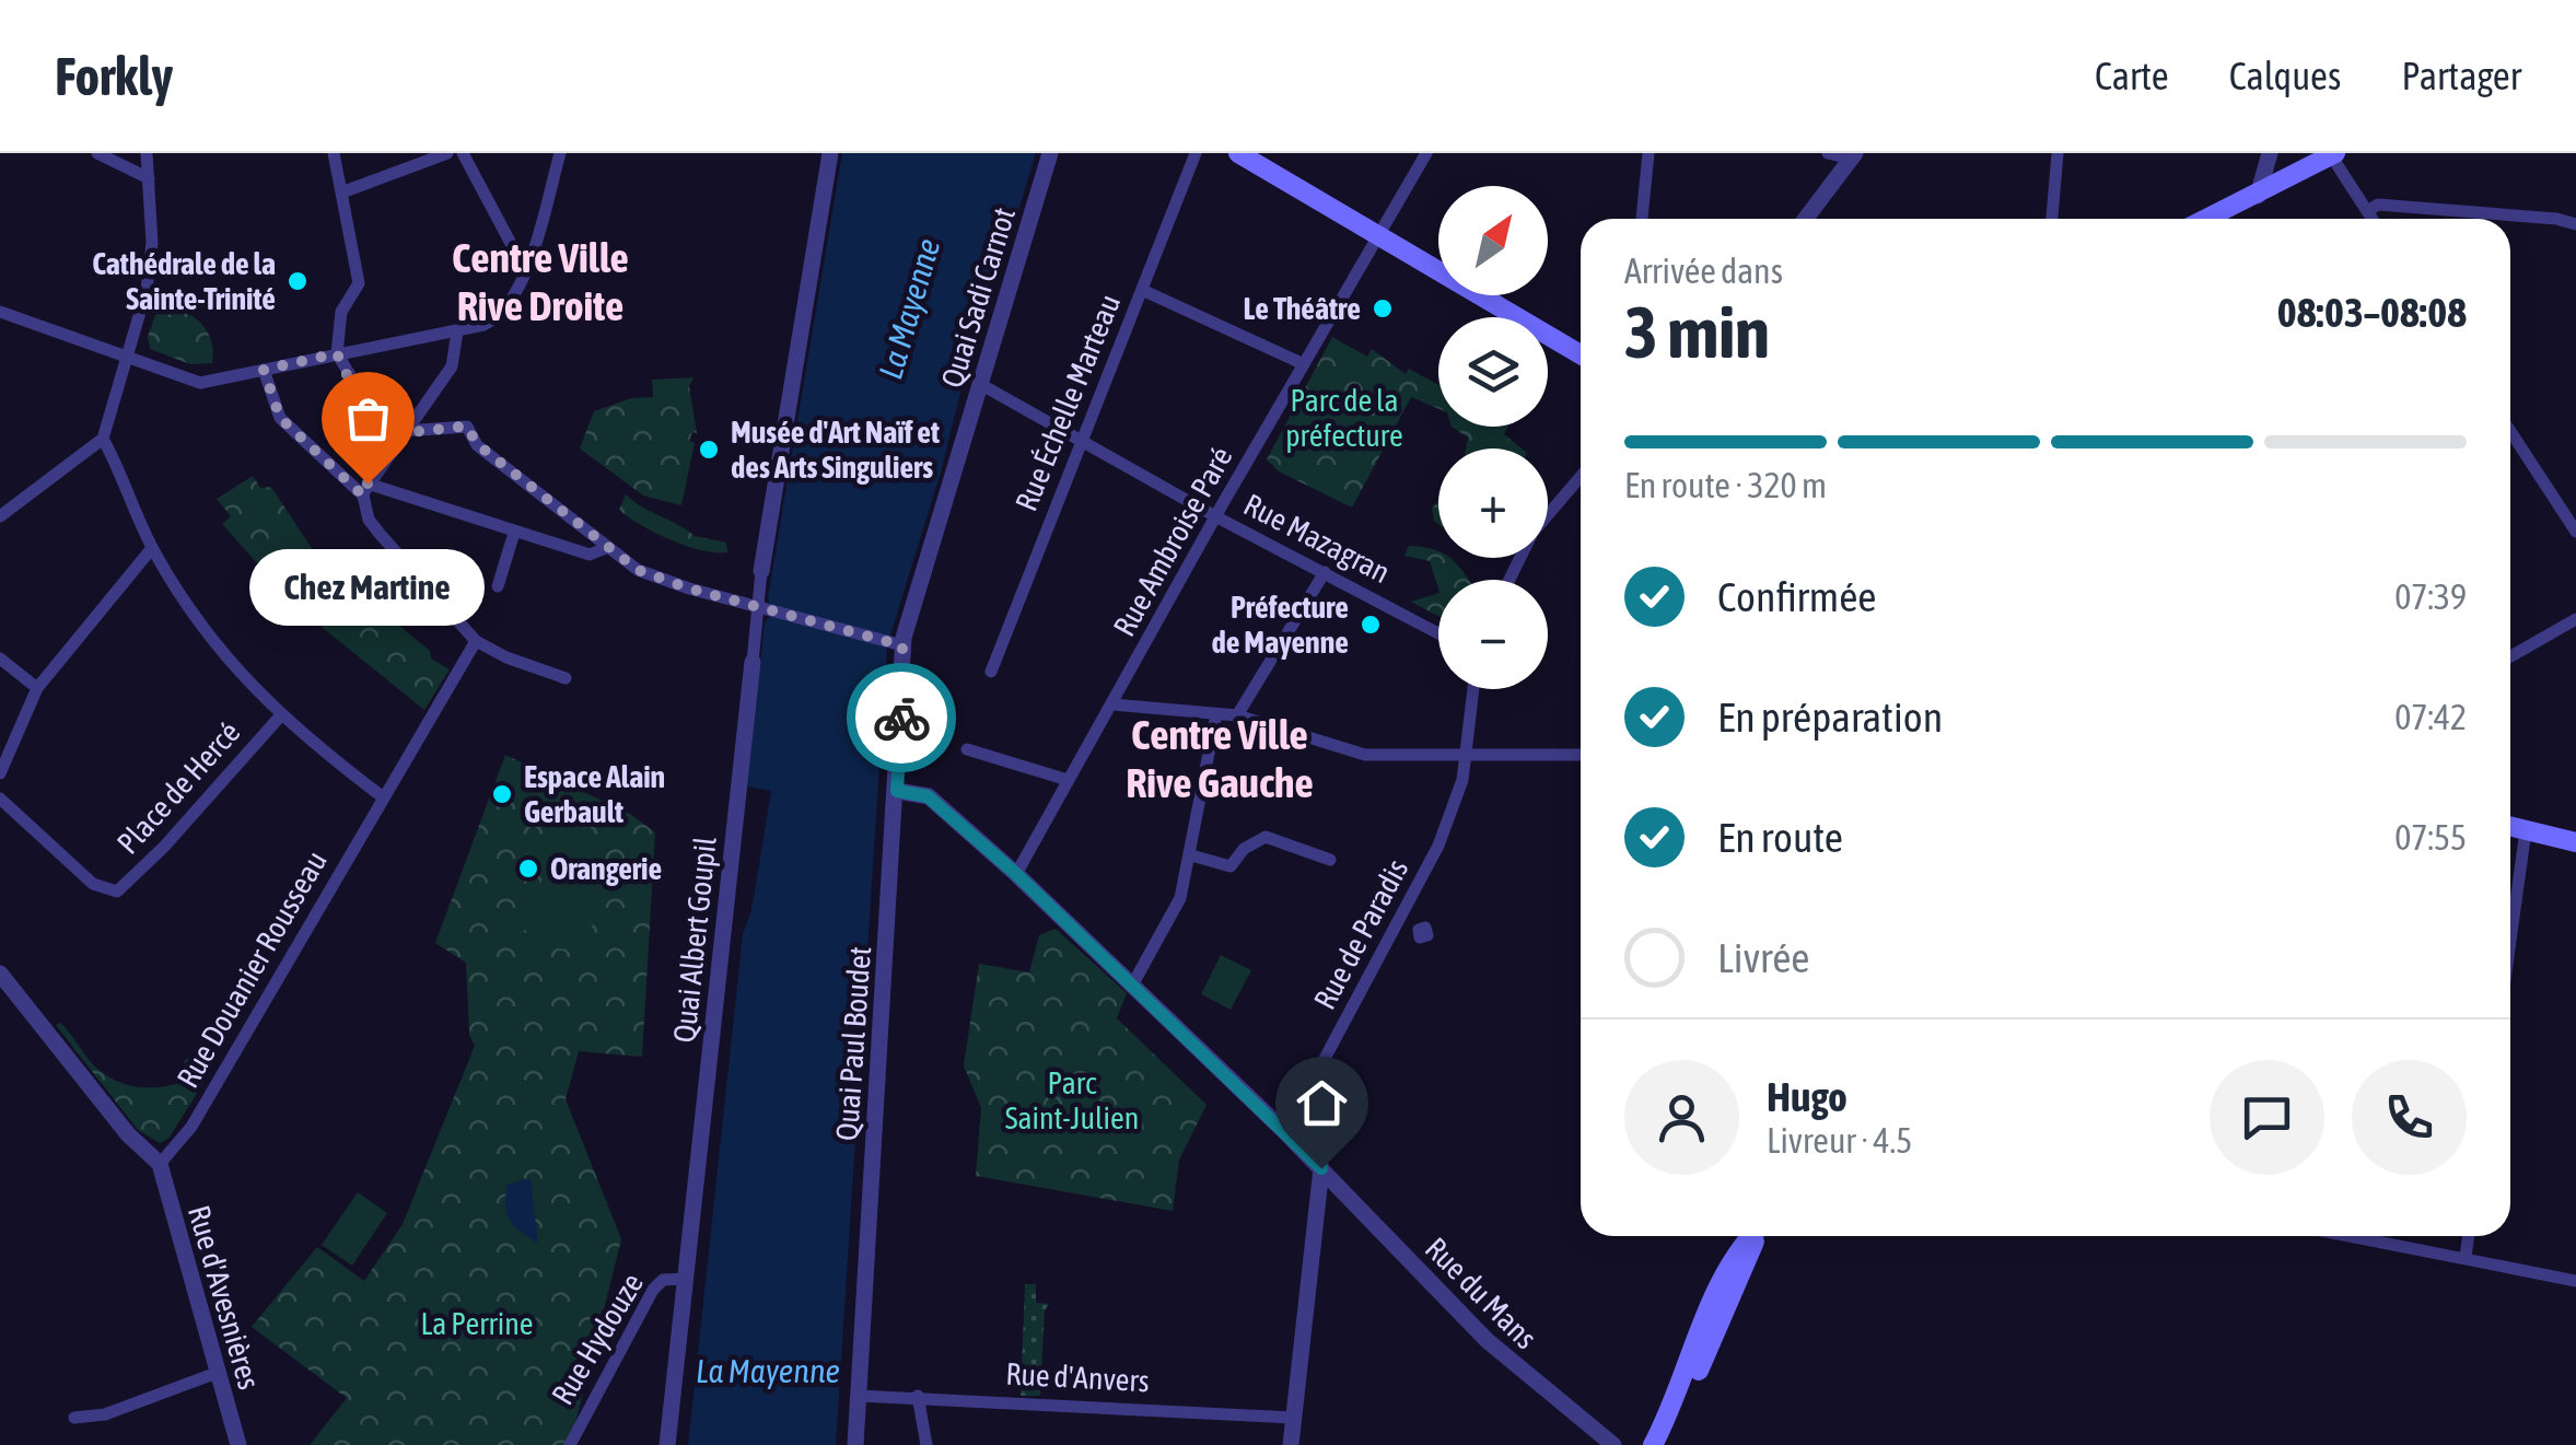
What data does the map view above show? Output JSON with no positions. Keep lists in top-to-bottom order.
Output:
{
  "streets": {
    "street": [
      "Quai Sadi Carnot",
      "Rue Échelle Marteau",
      "Rue Mazagran",
      "Rue Ambroise Paré",
      "Place de Hercé",
      "Rue de Paradis",
      "Quai Albert Goupil",
      "Rue Douanier Rousseau",
      "Quai Paul Boudet",
      "Rue du Mans",
      "Rue d'Avesnières",
      "Rue Hydouze",
      "Rue d'Anvers"
    ]
  },
  "crossings": [
    ["Quai Sadi Carnot", "Rue Mazagran"],
    ["Quai Sadi Carnot", "Quai Paul Boudet"],
    ["Rue Échelle Marteau", "Rue Mazagran"],
    ["Rue Mazagran", "Rue Ambroise Paré"],
    ["Rue Ambroise Paré", "Rue du Mans"],
    ["Place de Hercé", "Rue Douanier Rousseau"],
    ["Rue de Paradis", "Rue du Mans"],
    ["Quai Albert Goupil", "Rue Hydouze"],
    ["Rue Douanier Rousseau", "Rue d'Avesnières"],
    ["Quai Paul Boudet", "Rue du Mans"],
    ["Quai Paul Boudet", "Rue d'Anvers"]
  ],
  "districts": ["Centre Ville Rive Droite", "Centre Ville Rive Gauche"],
  "water": ["La Mayenne"],
  "parks": ["Parc de la préfecture", "Parc Saint-Julien", "La Perrine"],
  "places": [
    "Cathédrale de la Sainte-Trinité",
    "Le Théâtre",
    "Musée d'Art Naïf et des Arts Singuliers",
    "Chez Martine",
    "Préfecture de Mayenne",
    "Espace Alain Gerbault",
    "Orangerie"
  ],
  "north": "top right",
  "page": {
    "header": "Forkly",
    "nav": ["Carte", "Calques", "Partager"],
    "map_buttons": ["+", "−"],
    "heading": ["3 min", "Arrivée dans", "08:03–08:08"],
    "panel": ["Hugo", "Livreur · 4.5"],
    "bar": "En route · 320 m",
    "list": [
      ["Confirmée", "07:39"],
      ["En préparation", "07:42"],
      ["En route", "07:55"],
      "Livrée"
    ],
    "bubble": "Chez Martine"
  }
}
